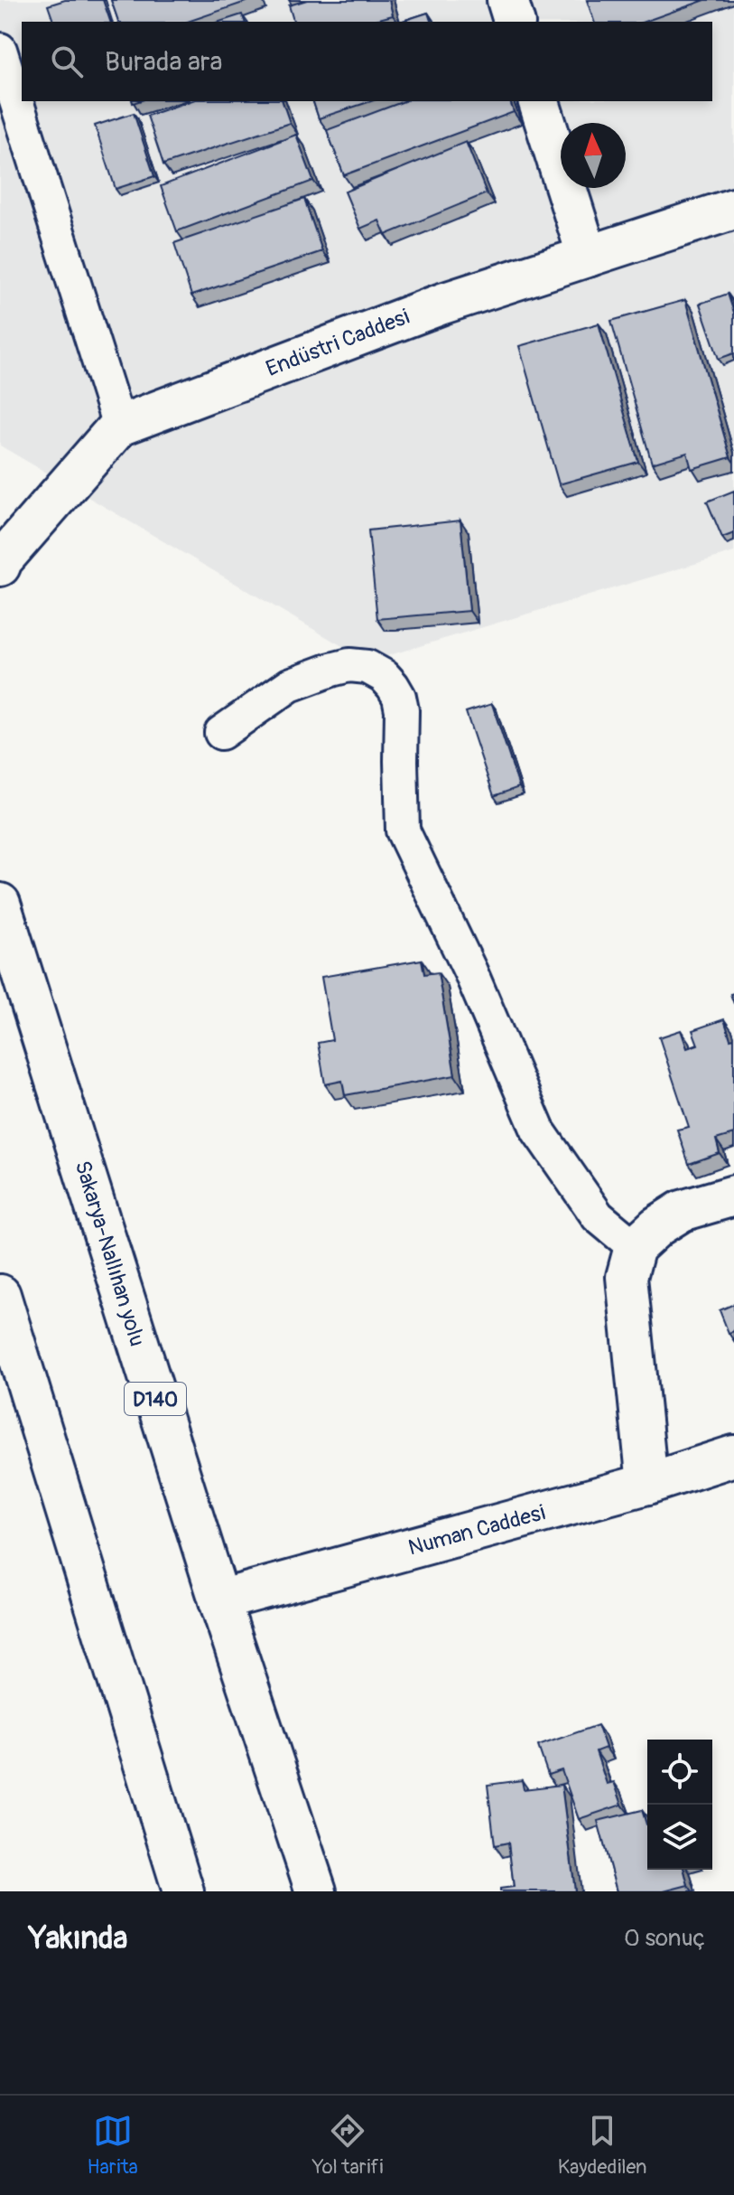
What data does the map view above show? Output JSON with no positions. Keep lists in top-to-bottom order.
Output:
{
  "streets": {
    "street": [
      "Endüstri Caddesi",
      "Sakarya-Nallıhan yolu",
      "D140",
      "Numan Caddesi"
    ]
  },
  "crossings": [
    ["Sakarya-Nallıhan yolu", "Numan Caddesi"]
  ],
  "north": "top",
  "page": {
    "search": "Burada ara",
    "heading": ["Yakında", "0 sonuç"],
    "nav": ["Harita", "Yol tarifi", "Kaydedilen"]
  }
}
